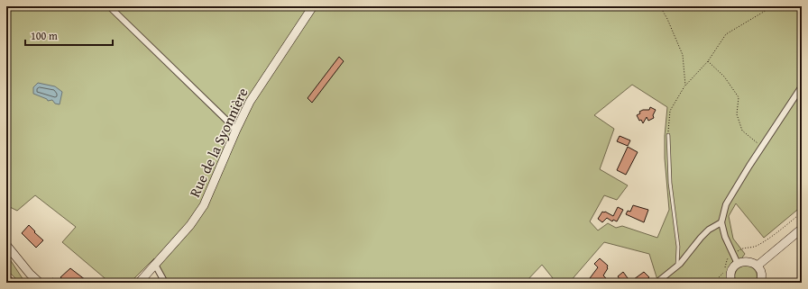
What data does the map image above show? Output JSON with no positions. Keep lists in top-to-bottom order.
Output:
{
  "streets": {
    "street": ["Rue de la Syonnière"]
  },
  "scale_bar": "100 m"
}
